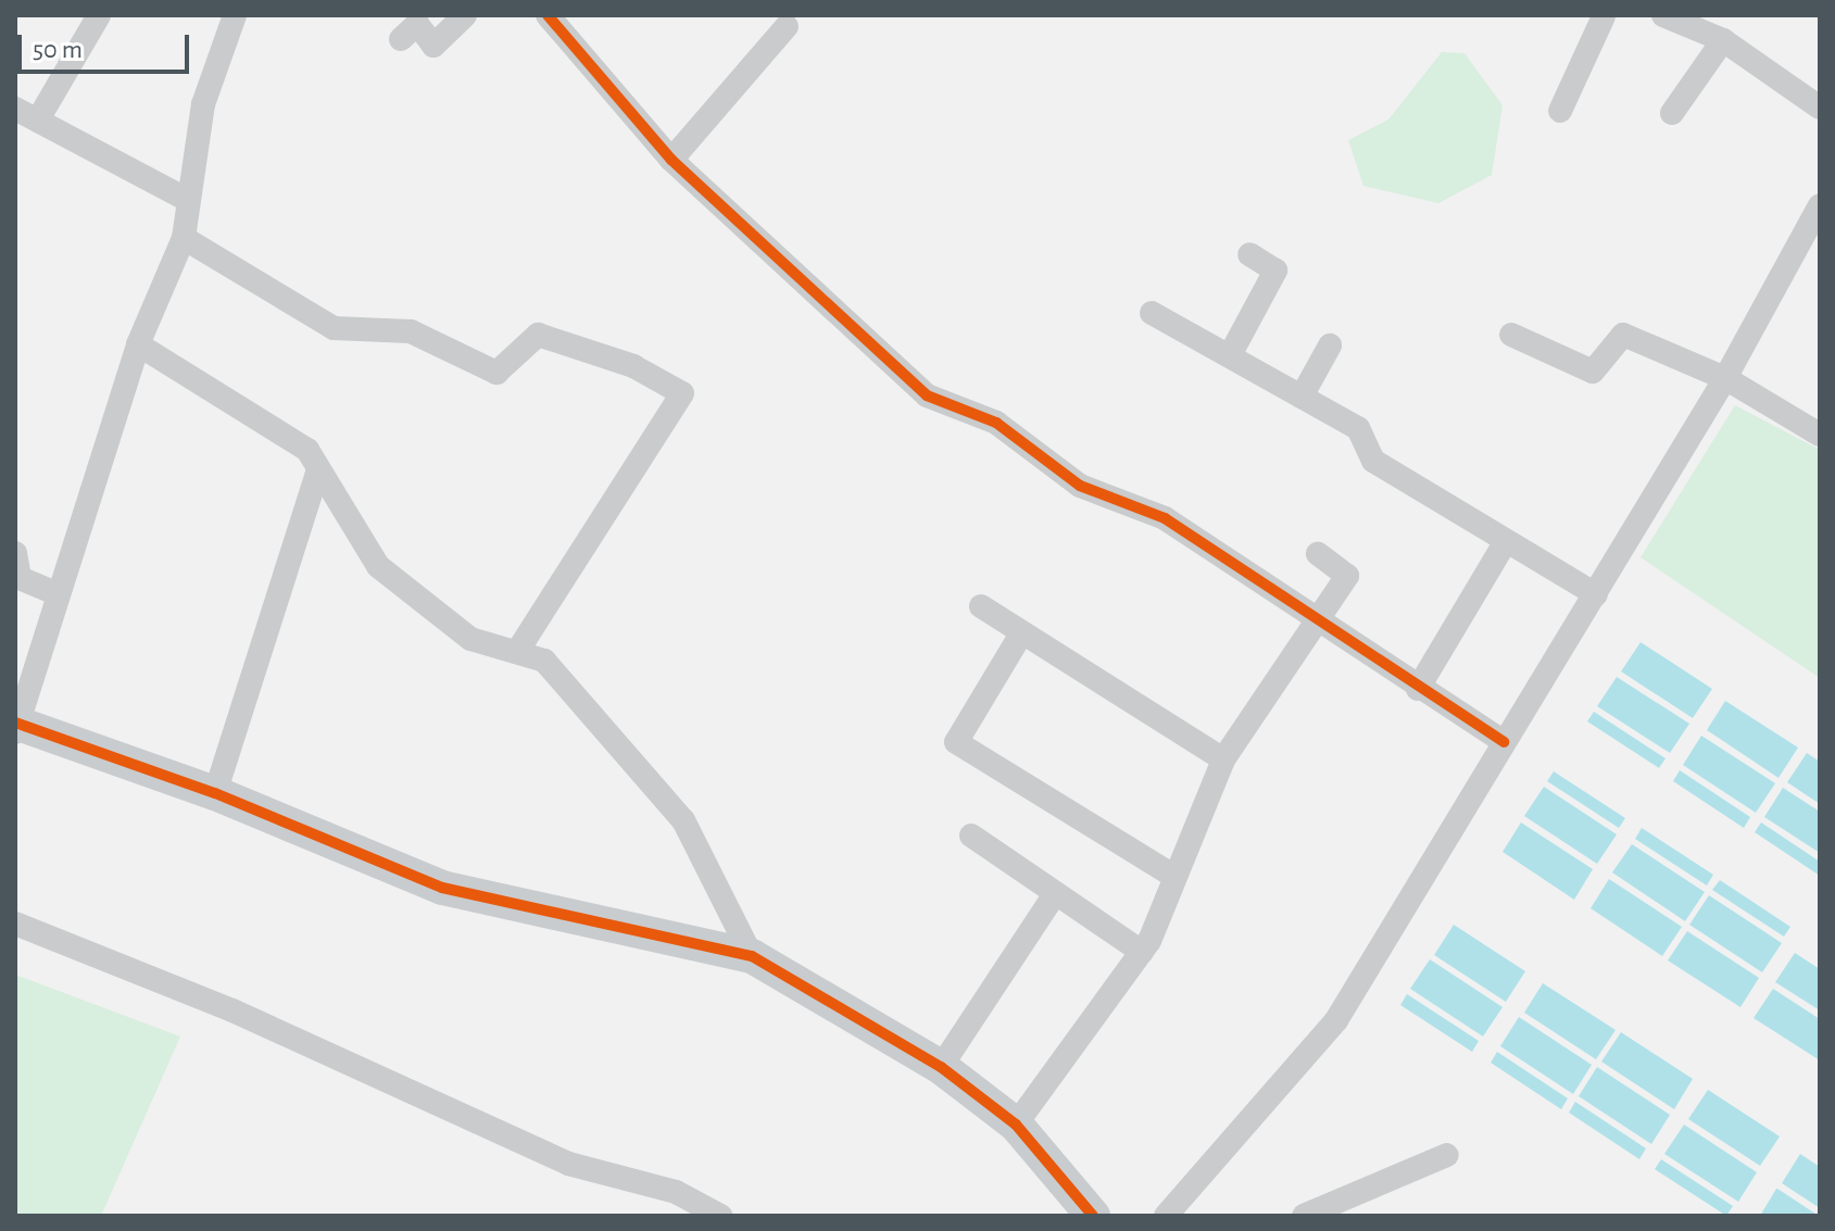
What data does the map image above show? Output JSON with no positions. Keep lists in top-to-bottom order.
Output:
{
  "scale_bar": "50 m"
}
